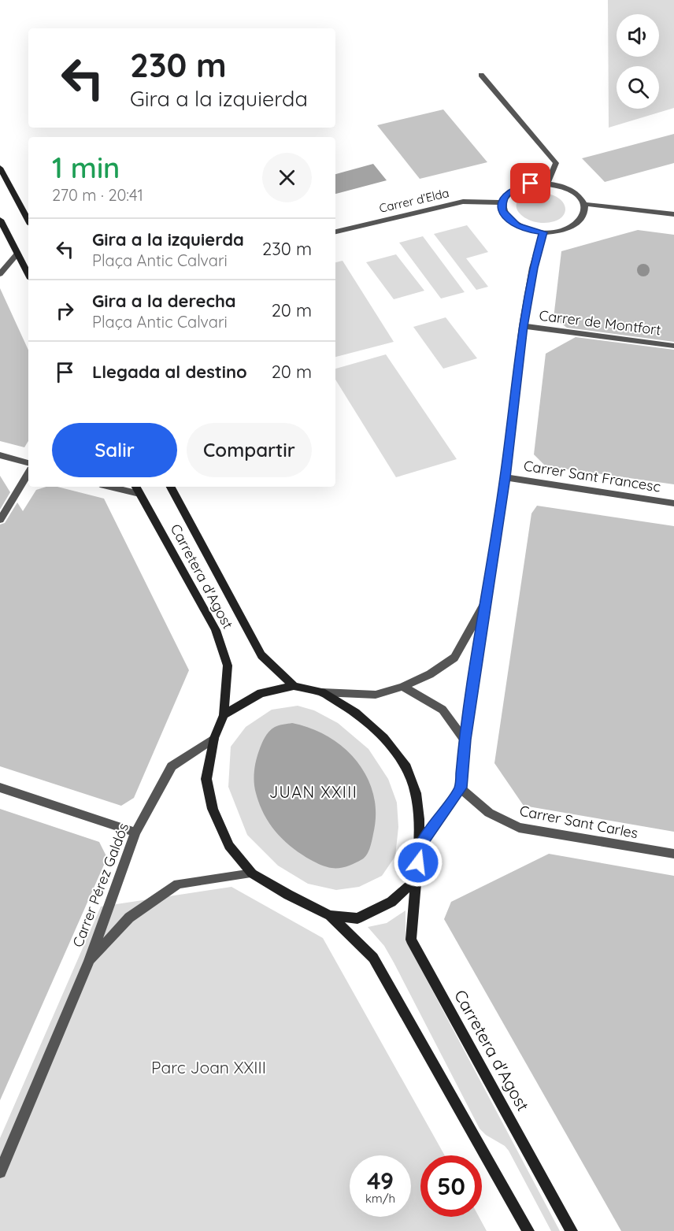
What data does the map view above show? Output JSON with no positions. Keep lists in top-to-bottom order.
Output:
{
  "streets": {
    "main road": ["Carretera d'Agost"],
    "street": [
      "Carrer d’Elda",
      "Carrer de Montfort",
      "Carrer Sant Francesc",
      "Carrer Sant Carles",
      "Carrer Pérez Galdós"
    ]
  },
  "crossings": [
    ["Carretera d'Agost", "Carrer Pérez Galdós"]
  ],
  "districts": ["JUAN XXIII"],
  "parks": ["Parc Joan XXIII"],
  "page": {
    "turn": ["230 m", "Gira a la izquierda"],
    "heading": ["1 min", "270 m · 20:41"],
    "list": [
      {
        "name": "Gira a la izquierda",
        "note": "Plaça Antic Calvari",
        "value": "230 m"
      },
      {
        "name": "Gira a la derecha",
        "note": "Plaça Antic Calvari",
        "value": "20 m"
      },
      {
        "name": "Llegada al destino",
        "value": "20 m"
      }
    ],
    "buttons": ["Salir", "Compartir"],
    "speed": "49 km/h",
    "limit": "50"
  }
}
